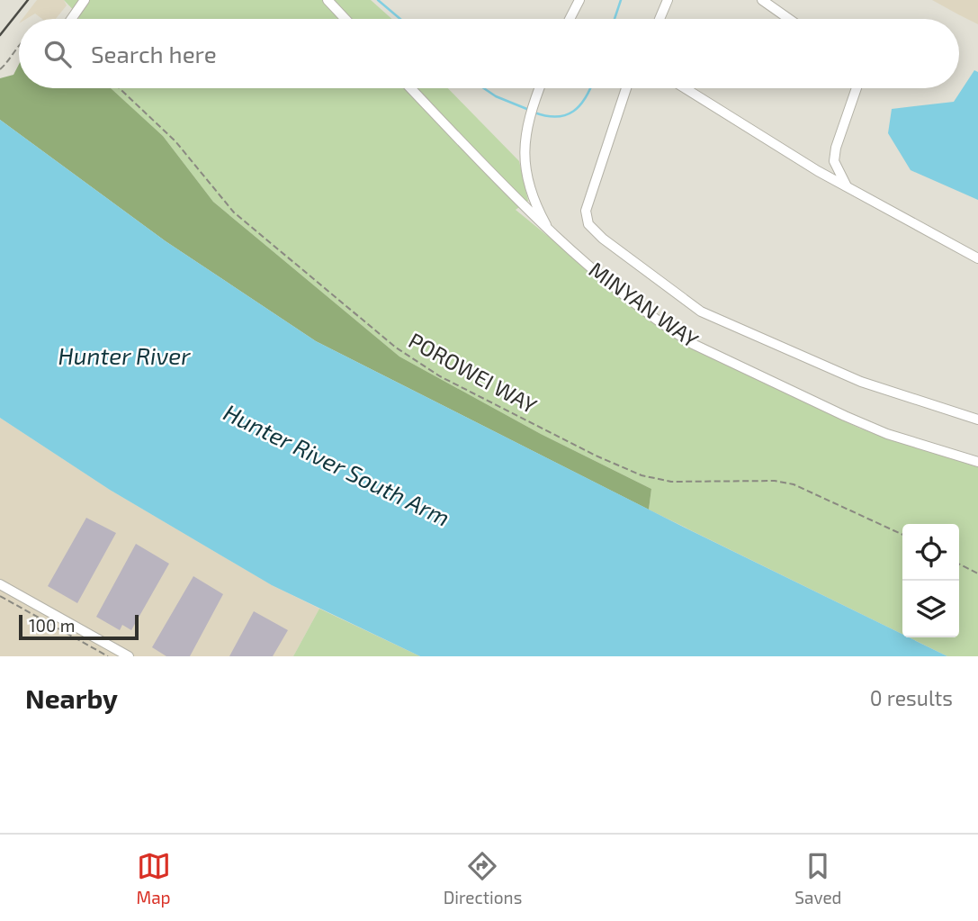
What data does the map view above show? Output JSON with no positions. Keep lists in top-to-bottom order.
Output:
{
  "streets": {
    "street": ["MINYAN WAY"],
    "path": ["POROWEI WAY"]
  },
  "water": ["Hunter River", "Hunter River South Arm"],
  "scale_bar": "100 m",
  "page": {
    "search": "Search here",
    "scale": "100 m",
    "heading": ["Nearby", "0 results"],
    "nav": ["Map", "Directions", "Saved"]
  }
}
